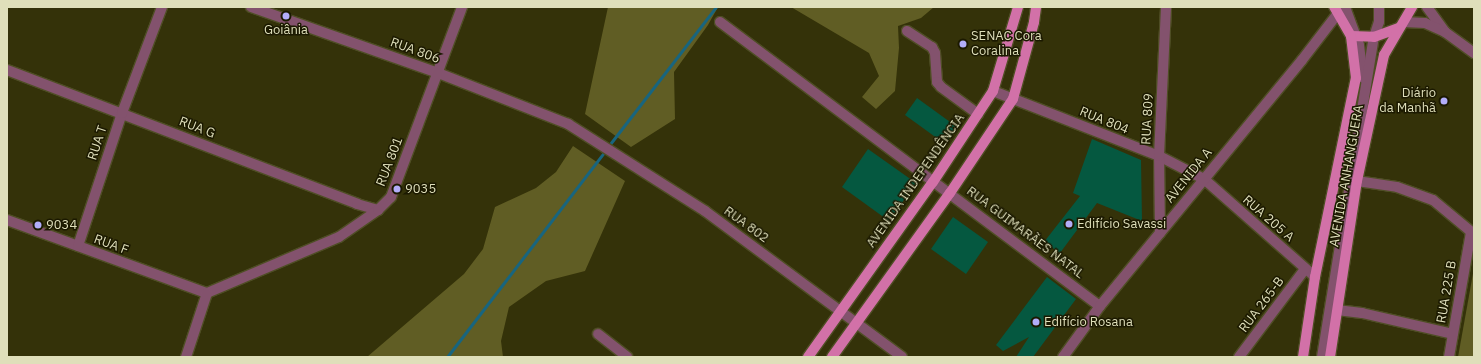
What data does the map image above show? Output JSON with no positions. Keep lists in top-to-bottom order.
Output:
{
  "streets": {
    "main road": ["AVENIDA ANHANGUERA", "AVENIDA INDEPENDÊNCIA"],
    "street": [
      "RUA 806",
      "RUA 809",
      "RUA 804",
      "RUA G",
      "RUA T",
      "RUA 801",
      "AVENIDA A",
      "RUA 205 A",
      "RUA 802",
      "RUA GUIMARÃES NATAL",
      "RUA F",
      "RUA 225 B",
      "RUA 265-B"
    ]
  },
  "crossings": [
    ["RUA 806", "RUA 801"],
    ["RUA 806", "RUA 802"],
    ["RUA 809", "RUA 804"],
    ["RUA 809", "AVENIDA A"],
    ["RUA 804", "AVENIDA A"],
    ["RUA 804", "AVENIDA INDEPENDÊNCIA"],
    ["RUA 804", "RUA 205 A"],
    ["RUA G", "RUA T"],
    ["RUA G", "RUA 801"],
    ["RUA T", "RUA F"],
    ["RUA 801", "RUA F"],
    ["AVENIDA A", "AVENIDA ANHANGUERA"],
    ["AVENIDA A", "RUA 205 A"],
    ["AVENIDA A", "RUA GUIMARÃES NATAL"],
    ["AVENIDA ANHANGUERA", "RUA 205 A"],
    ["AVENIDA INDEPENDÊNCIA", "RUA 802"],
    ["AVENIDA INDEPENDÊNCIA", "RUA GUIMARÃES NATAL"],
    ["RUA 205 A", "RUA 265-B"]
  ],
  "places": [
    "Goiânia",
    "SENAC Cora Coralina",
    "Diário da Manhã",
    "9035",
    "Edifício Savassi",
    "9034",
    "Edifício Rosana"
  ]
}
